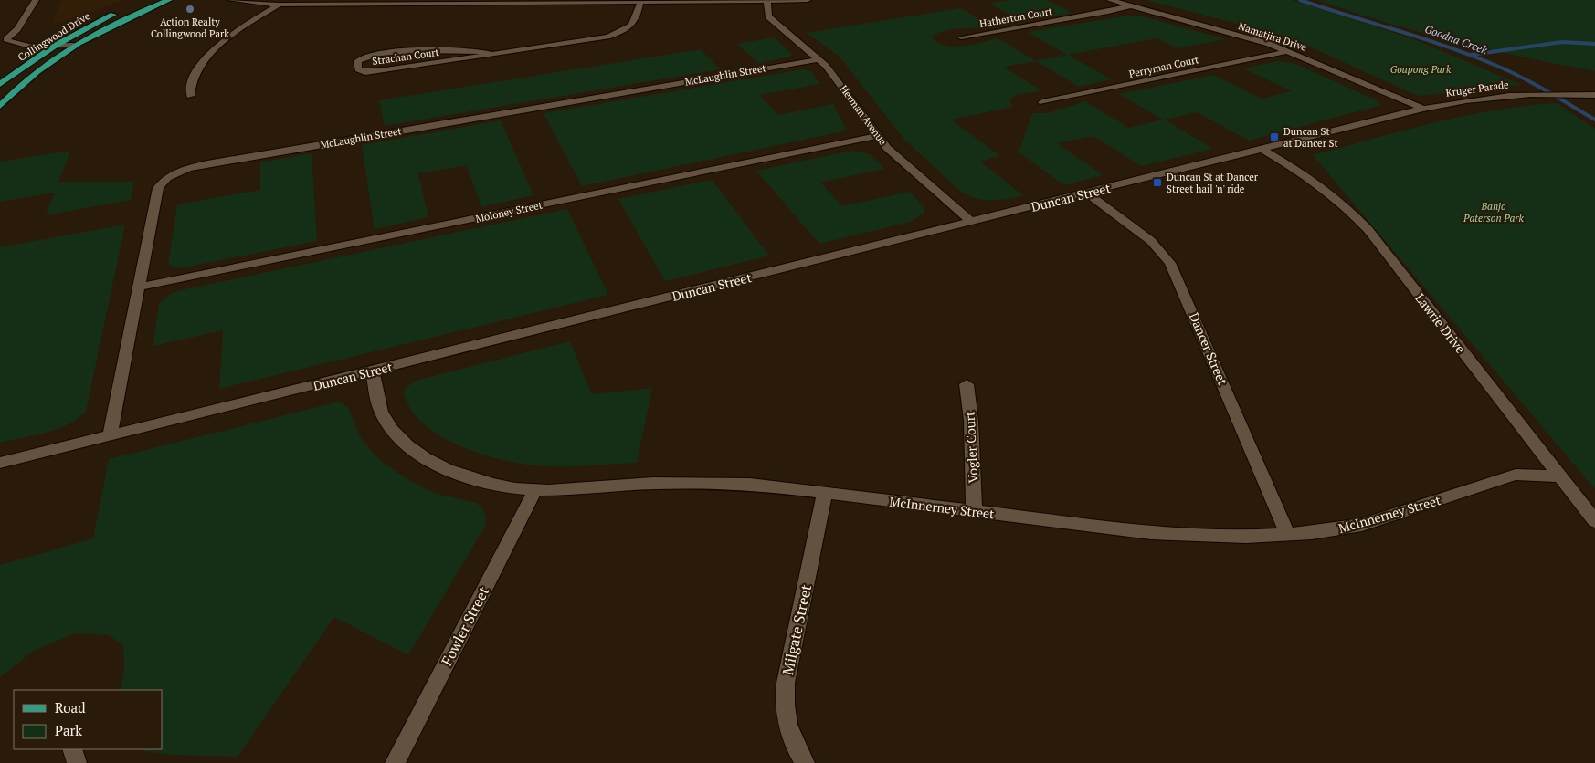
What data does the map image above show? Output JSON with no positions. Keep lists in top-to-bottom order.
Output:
{
  "streets": {
    "main road": ["Collingwood Drive"],
    "street": [
      "Hatherton Court",
      "Namatjira Drive",
      "Strachan Court",
      "Perryman Court",
      "McLaughlin Street",
      "Kruger Parade",
      "Herman Avenue",
      "Duncan Street",
      "Moloney Street",
      "Lawrie Drive",
      "Dancer Street",
      "Vogler Court",
      "McInnerney Street",
      "Fowler Street",
      "Milgate Street"
    ]
  },
  "crossings": [
    ["Hatherton Court", "Namatjira Drive"],
    ["Namatjira Drive", "Perryman Court"],
    ["Namatjira Drive", "Kruger Parade"],
    ["Namatjira Drive", "Duncan Street"],
    ["McLaughlin Street", "Herman Avenue"],
    ["McLaughlin Street", "Duncan Street"],
    ["McLaughlin Street", "Moloney Street"],
    ["Kruger Parade", "Duncan Street"],
    ["Herman Avenue", "Duncan Street"],
    ["Herman Avenue", "Moloney Street"],
    ["Duncan Street", "Lawrie Drive"],
    ["Duncan Street", "Dancer Street"],
    ["Duncan Street", "McInnerney Street"],
    ["Lawrie Drive", "McInnerney Street"],
    ["Dancer Street", "McInnerney Street"],
    ["Vogler Court", "McInnerney Street"],
    ["McInnerney Street", "Fowler Street"],
    ["McInnerney Street", "Milgate Street"]
  ],
  "water": ["Goodna Creek"],
  "parks": ["Goupong Park", "Banjo Paterson Park"],
  "places": {
    "other": ["Action Realty Collingwood Park"],
    "transit": ["Duncan St at Dancer St", "Duncan St at Dancer Street hail 'n' ride"]
  },
  "legend": ["Road", "Park"]
}
